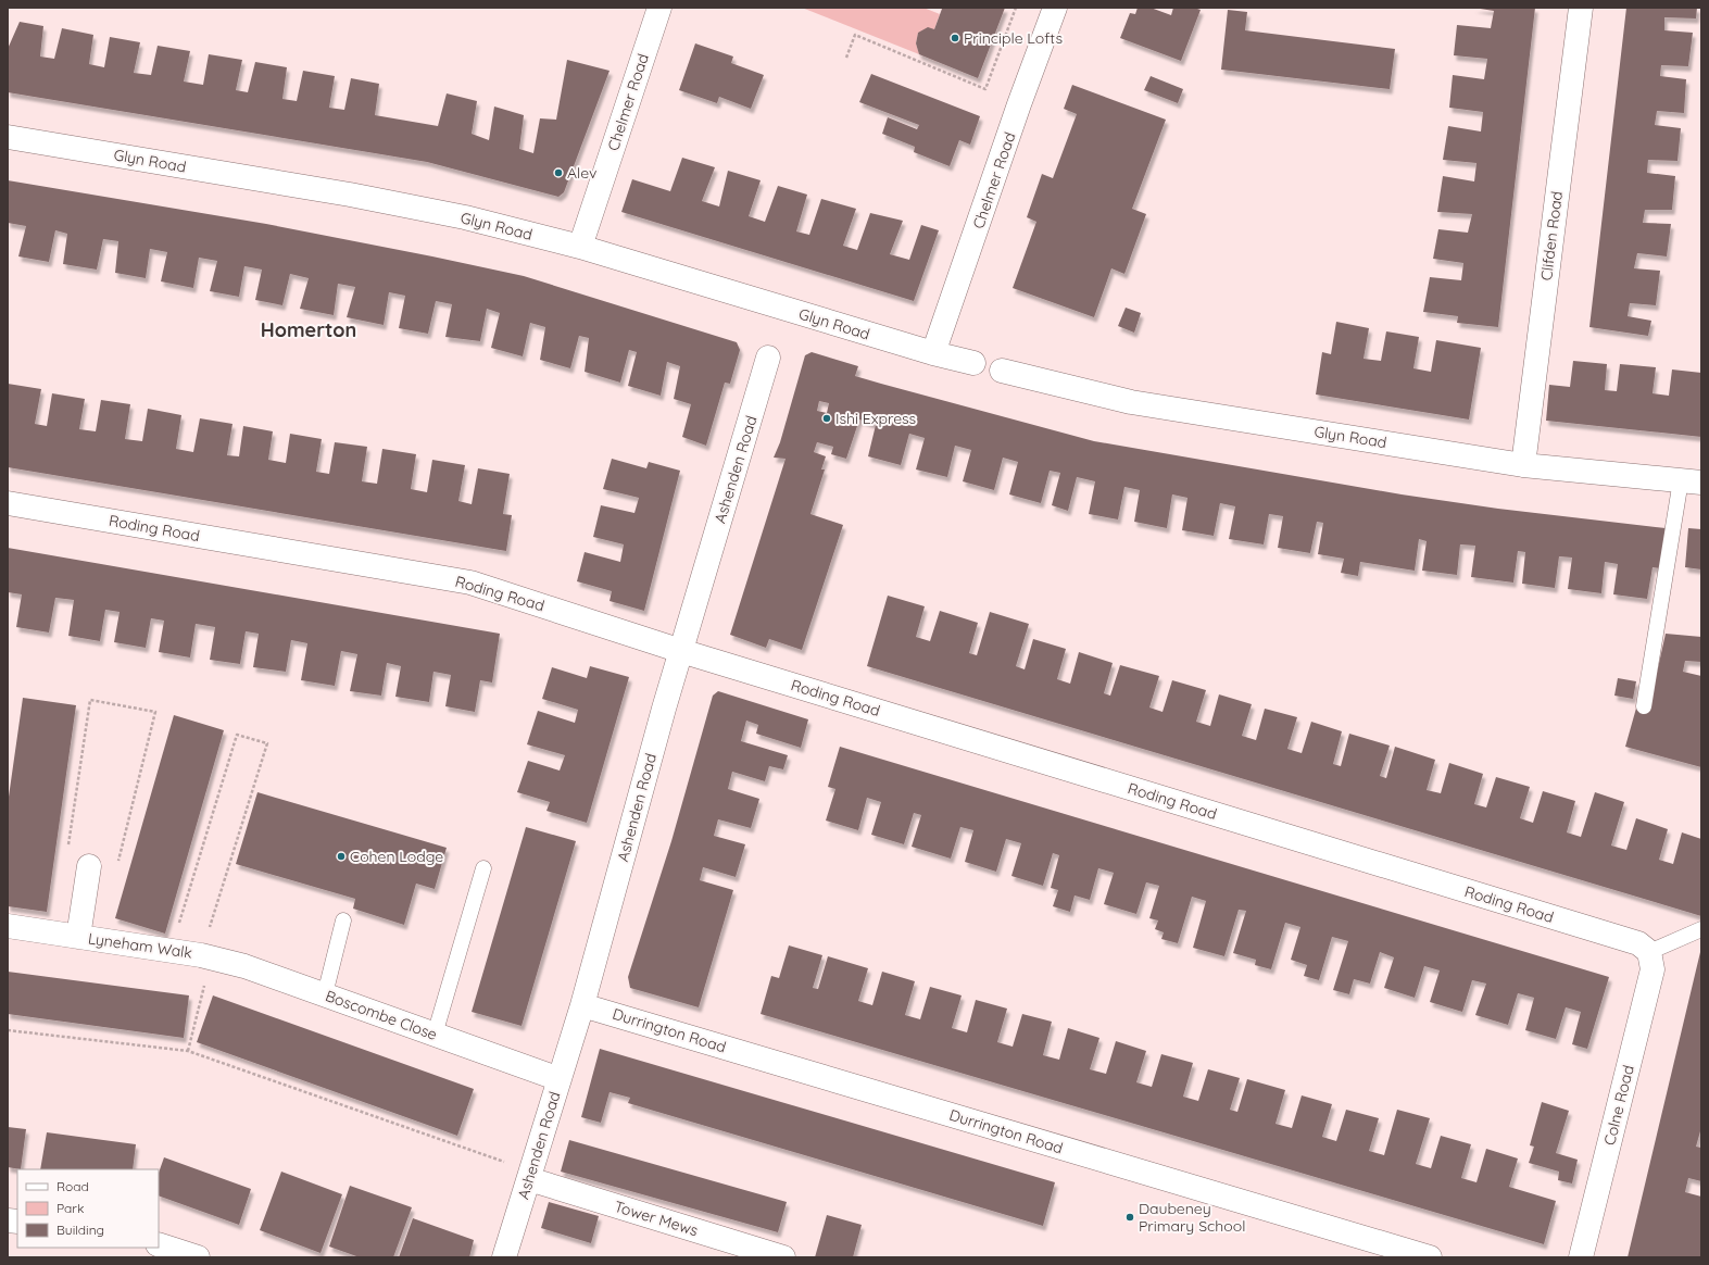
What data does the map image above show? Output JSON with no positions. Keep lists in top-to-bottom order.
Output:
{
  "streets": {
    "street": [
      "Chelmer Road",
      "Glyn Road",
      "Clifden Road",
      "Ashenden Road",
      "Roding Road",
      "Lyneham Walk",
      "Boscombe Close",
      "Durrington Road",
      "Colne Road",
      "Tower Mews"
    ]
  },
  "crossings": [
    ["Chelmer Road", "Glyn Road"],
    ["Glyn Road", "Clifden Road"],
    ["Ashenden Road", "Roding Road"],
    ["Ashenden Road", "Boscombe Close"],
    ["Ashenden Road", "Durrington Road"],
    ["Ashenden Road", "Tower Mews"],
    ["Roding Road", "Colne Road"],
    ["Lyneham Walk", "Boscombe Close"]
  ],
  "districts": ["Homerton"],
  "places": [
    "Principle Lofts",
    "Alev",
    "Ishi Express",
    "Cohen Lodge",
    "Daubeney Primary School"
  ],
  "legend": ["Road", "Park", "Building"]
}
